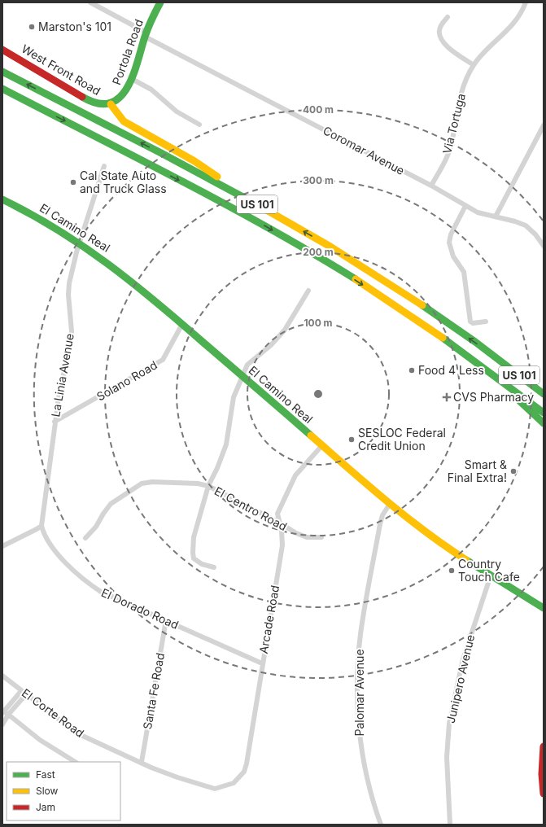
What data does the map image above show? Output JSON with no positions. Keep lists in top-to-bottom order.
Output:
{
  "streets": {
    "main road": [
      "Portola Road",
      "West Front Road",
      "US 101",
      "El Camino Real"
    ],
    "street": [
      "Via Tortuga",
      "Coromar Avenue",
      "La Linia Avenue",
      "Solano Road",
      "El Centro Road",
      "El Dorado Road",
      "Arcade Road",
      "Junipero Avenue",
      "Santa Fe Road",
      "Palomar Avenue",
      "El Corte Road"
    ]
  },
  "crossings": [
    ["Portola Road", "West Front Road"],
    ["Portola Road", "Coromar Avenue"],
    ["Via Tortuga", "Coromar Avenue"],
    ["El Camino Real", "La Linia Avenue"],
    ["El Camino Real", "Solano Road"],
    ["El Camino Real", "Arcade Road"],
    ["El Camino Real", "Junipero Avenue"],
    ["El Camino Real", "Palomar Avenue"],
    ["La Linia Avenue", "Solano Road"],
    ["La Linia Avenue", "El Dorado Road"],
    ["El Centro Road", "Arcade Road"],
    ["El Dorado Road", "Arcade Road"],
    ["El Dorado Road", "Santa Fe Road"],
    ["Arcade Road", "El Corte Road"],
    ["Santa Fe Road", "El Corte Road"]
  ],
  "places": {
    "other": [
      "Marston's 101",
      "Cal State Auto and Truck Glass",
      "Food 4 Less",
      "SESLOC Federal Credit Union",
      "Smart & Final Extra!",
      "Country Touch Cafe"
    ],
    "health": ["CVS Pharmacy"]
  },
  "legend": ["Fast", "Slow", "Jam"],
  "rings": [
    "400 m",
    "300 m",
    "200 m",
    "100 m"
  ]
}
